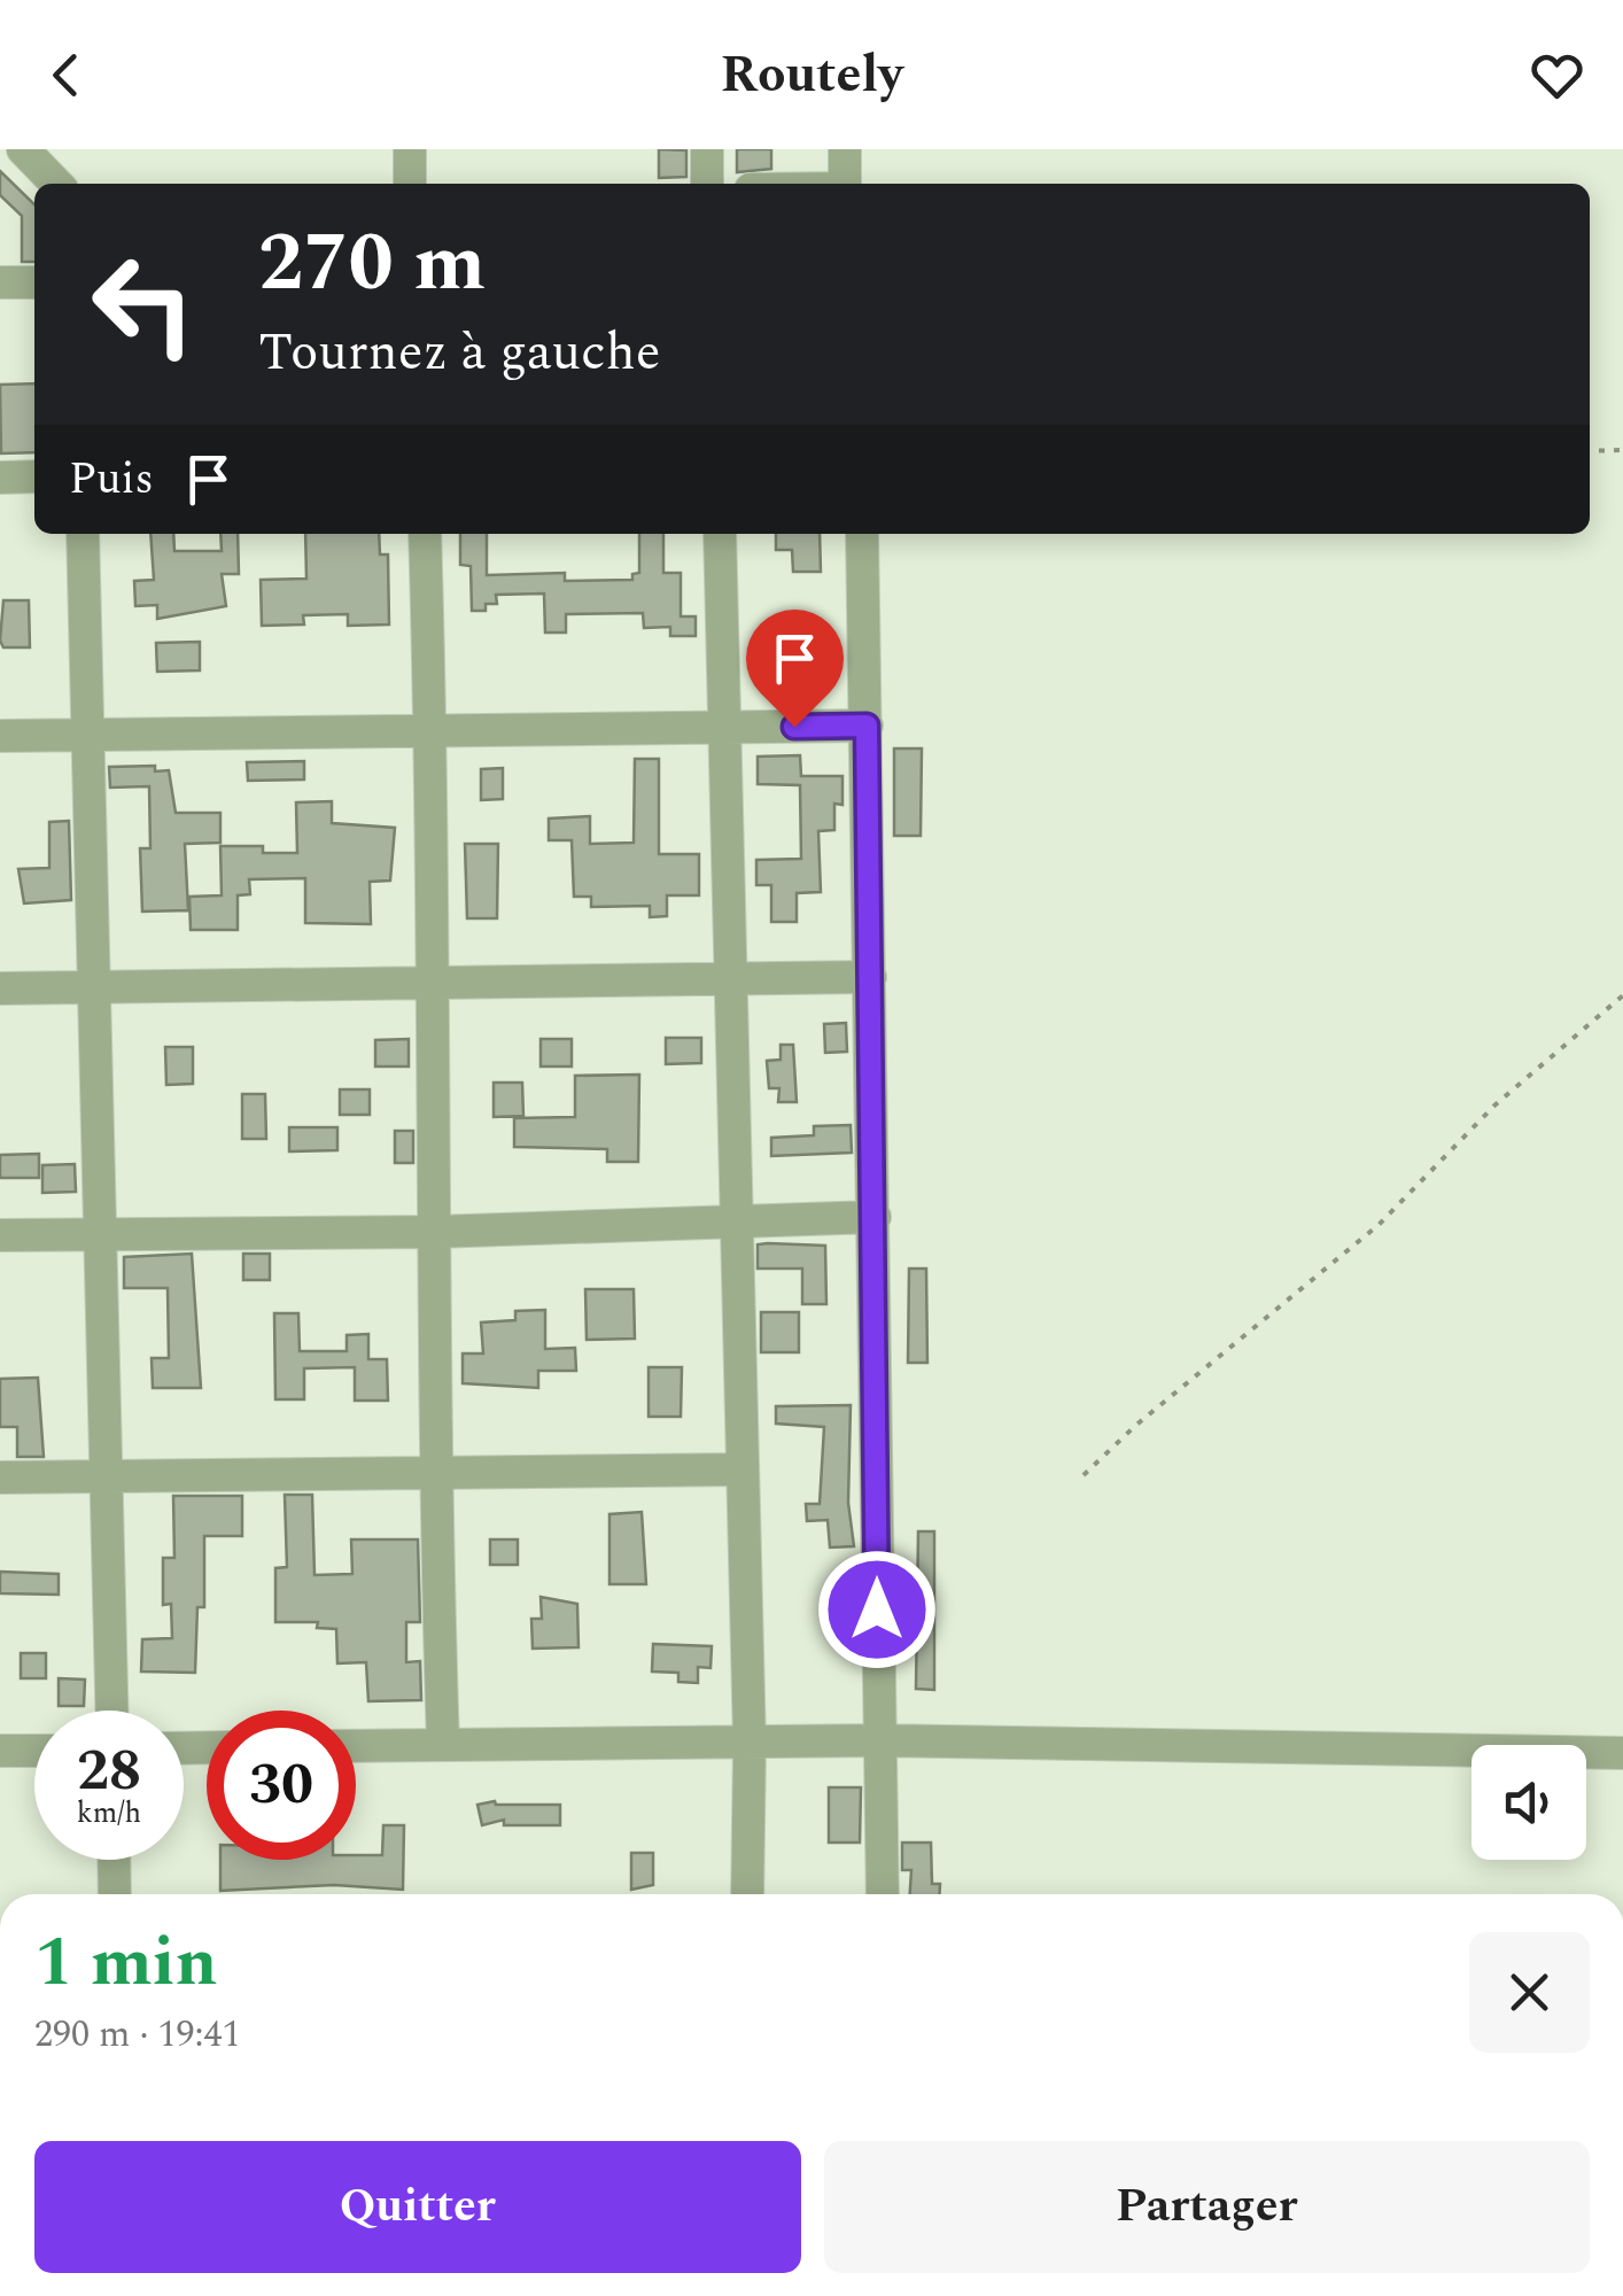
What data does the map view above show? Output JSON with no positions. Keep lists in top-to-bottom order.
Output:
{
  "page": {
    "header": "Routely",
    "turn": ["270 m", "Tournez à gauche"],
    "then": "Puis",
    "speed": "28 km/h",
    "limit": "30",
    "heading": ["1 min", "290 m · 19:41"],
    "buttons": ["Quitter", "Partager"]
  }
}
